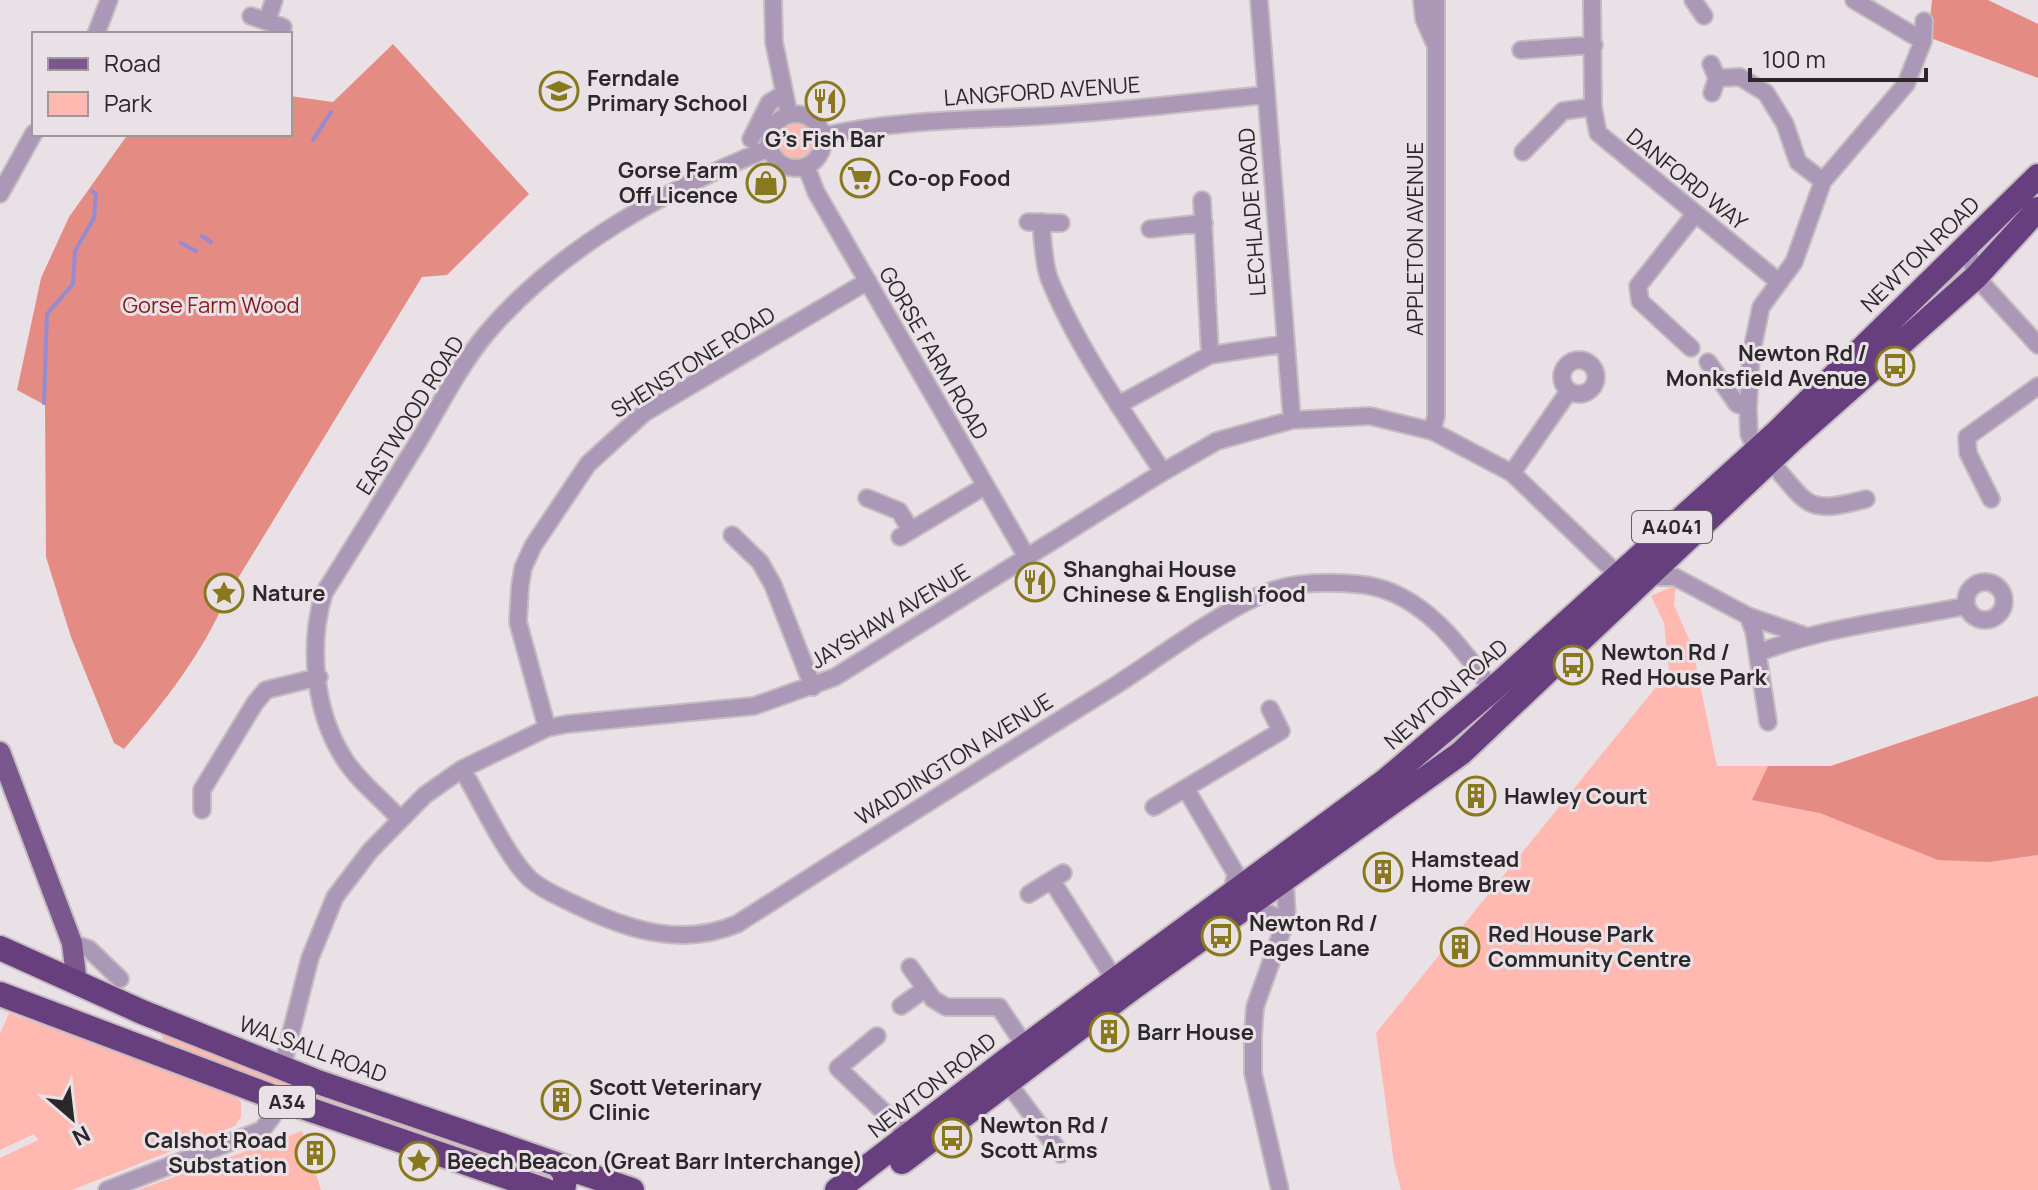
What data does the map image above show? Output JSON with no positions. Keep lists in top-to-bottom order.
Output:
{
  "streets": {
    "highway": [
      "NEWTON ROAD",
      "A4041",
      "WALSALL ROAD",
      "A34"
    ],
    "street": [
      "LANGFORD AVENUE",
      "DANFORD WAY",
      "LECHLADE ROAD",
      "APPLETON AVENUE",
      "GORSE FARM ROAD",
      "SHENSTONE ROAD",
      "EASTWOOD ROAD",
      "JAYSHAW AVENUE",
      "WADDINGTON AVENUE"
    ]
  },
  "crossings": [
    ["LANGFORD AVENUE", "LECHLADE ROAD"],
    ["LANGFORD AVENUE", "GORSE FARM ROAD"],
    ["LANGFORD AVENUE", "EASTWOOD ROAD"],
    ["LECHLADE ROAD", "JAYSHAW AVENUE"],
    ["APPLETON AVENUE", "JAYSHAW AVENUE"],
    ["NEWTON ROAD", "JAYSHAW AVENUE"],
    ["NEWTON ROAD", "WADDINGTON AVENUE"],
    ["GORSE FARM ROAD", "SHENSTONE ROAD"],
    ["GORSE FARM ROAD", "EASTWOOD ROAD"],
    ["GORSE FARM ROAD", "JAYSHAW AVENUE"],
    ["SHENSTONE ROAD", "JAYSHAW AVENUE"],
    ["EASTWOOD ROAD", "JAYSHAW AVENUE"],
    ["JAYSHAW AVENUE", "WADDINGTON AVENUE"],
    ["JAYSHAW AVENUE", "WALSALL ROAD"]
  ],
  "parks": ["Gorse Farm Wood"],
  "places": {
    "school or university": ["Ferndale Primary School"],
    "restaurant": ["G's Fish Bar", "Shanghai House Chinese & English food"],
    "supermarket": ["Co-op Food"],
    "shop": ["Gorse Farm Off Licence"],
    "bus stop": [
      "Newton Rd / Monksfield Avenue",
      "Newton Rd / Red House Park",
      "Newton Rd / Pages Lane",
      "Newton Rd / Scott Arms"
    ],
    "place": ["Nature", "Beech Beacon (Great Barr Interchange)"],
    "building": [
      "Hawley Court",
      "Hamstead Home Brew",
      "Red House Park Community Centre",
      "Barr House",
      "Scott Veterinary Clinic",
      "Calshot Road Substation"
    ]
  },
  "legend": ["Road", "Park"],
  "scale_bar": "100 m",
  "north": "bottom right"
}
